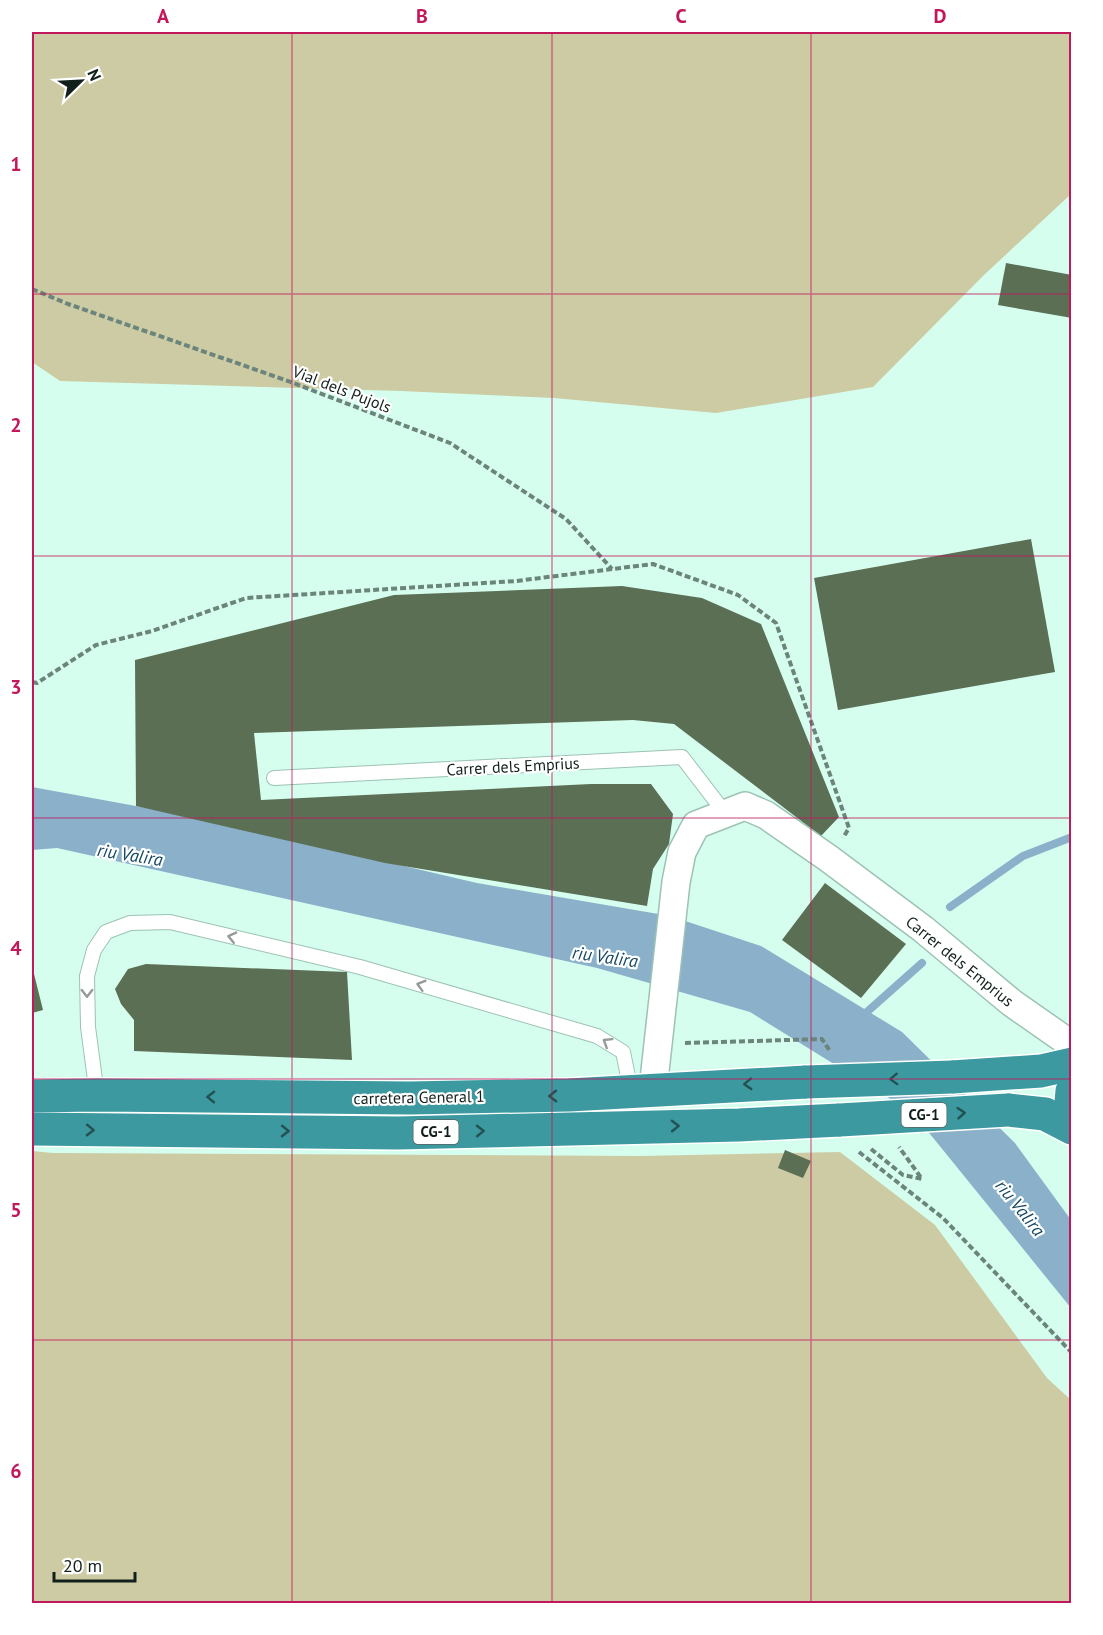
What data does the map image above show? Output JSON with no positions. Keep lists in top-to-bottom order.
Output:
{
  "streets": {
    "highway": ["carretera General 1", "CG-1"],
    "street": ["Carrer dels Emprius"],
    "path": ["Vial dels Pujols"]
  },
  "crossings": [
    ["Carrer dels Emprius", "carretera General 1"]
  ],
  "water": ["riu Valira"],
  "scale_bar": "20 m",
  "north": "top right",
  "grid": {
    "columns": [
      "A",
      "B",
      "C",
      "D"
    ],
    "rows": [
      "1",
      "2",
      "3",
      "4",
      "5",
      "6"
    ]
  }
}
